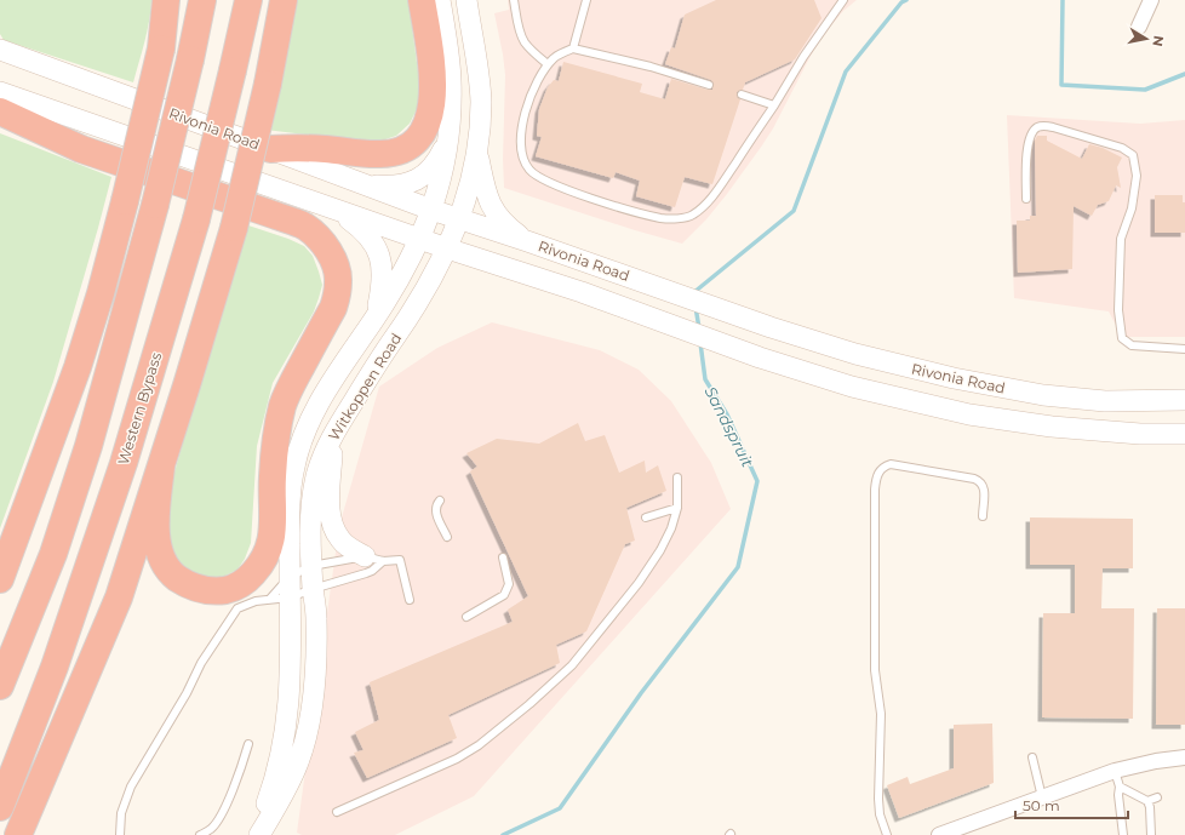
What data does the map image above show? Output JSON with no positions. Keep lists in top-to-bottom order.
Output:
{
  "streets": {
    "highway": ["Western Bypass"],
    "main road": ["Rivonia Road", "Witkoppen Road"]
  },
  "crossings": [
    ["Rivonia Road", "Witkoppen Road"]
  ],
  "water": ["Sandspruit"],
  "scale_bar": "50 m",
  "north": "right"
}
